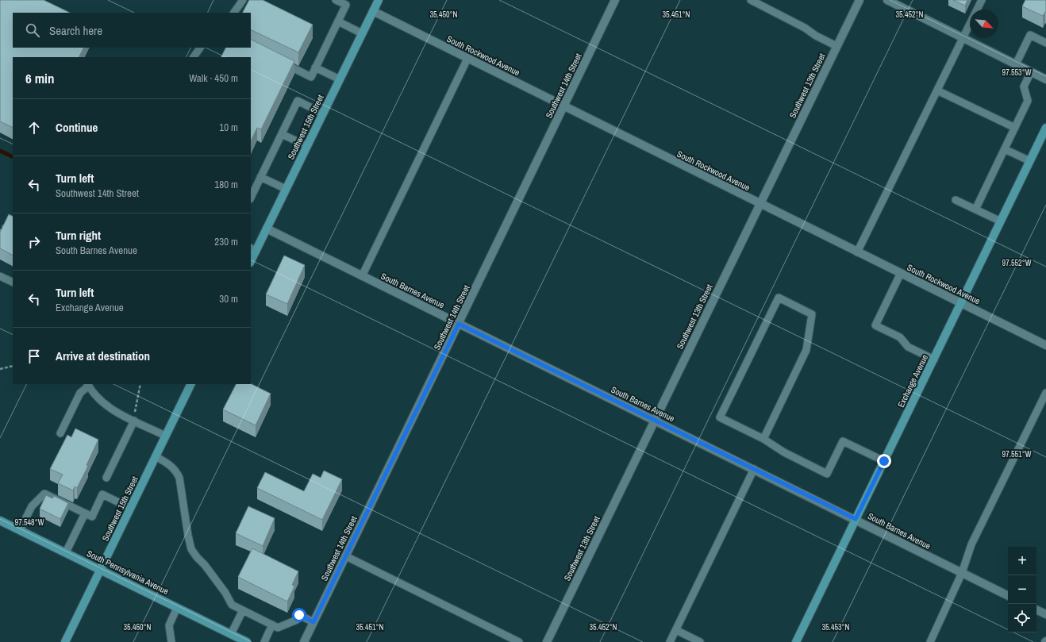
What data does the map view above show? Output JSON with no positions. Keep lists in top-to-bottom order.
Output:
{
  "streets": {
    "main road": ["Southwest 15th Street", "Exchange Avenue", "South Pennsylvania Avenue"],
    "street": [
      "South Rockwood Avenue",
      "Southwest 14th Street",
      "Southwest 13th Street",
      "South Barnes Avenue"
    ]
  },
  "crossings": [
    ["South Rockwood Avenue", "Southwest 14th Street"],
    ["South Rockwood Avenue", "Southwest 13th Street"],
    ["South Rockwood Avenue", "Southwest 15th Street"],
    ["South Rockwood Avenue", "Exchange Avenue"],
    ["Southwest 14th Street", "South Barnes Avenue"],
    ["Southwest 13th Street", "South Barnes Avenue"],
    ["Southwest 15th Street", "South Barnes Avenue"],
    ["Southwest 15th Street", "South Pennsylvania Avenue"],
    ["South Barnes Avenue", "Exchange Avenue"]
  ],
  "north": "bottom right",
  "page": {
    "search": "Search here",
    "heading": ["6 min", "Walk · 450 m"],
    "list": [
      ["Continue", "10 m"],
      ["Turn left", "Southwest 14th Street", "180 m"],
      ["Turn right", "South Barnes Avenue", "230 m"],
      ["Turn left", "Exchange Avenue", "30 m"],
      "Arrive at destination"
    ],
    "map_buttons": ["+", "−"]
  },
  "coordinates": [
    "35.450°N",
    "35.451°N",
    "35.452°N",
    "97.553°W",
    "97.552°W",
    "97.551°W",
    "97.548°W",
    "35.453°N"
  ]
}
